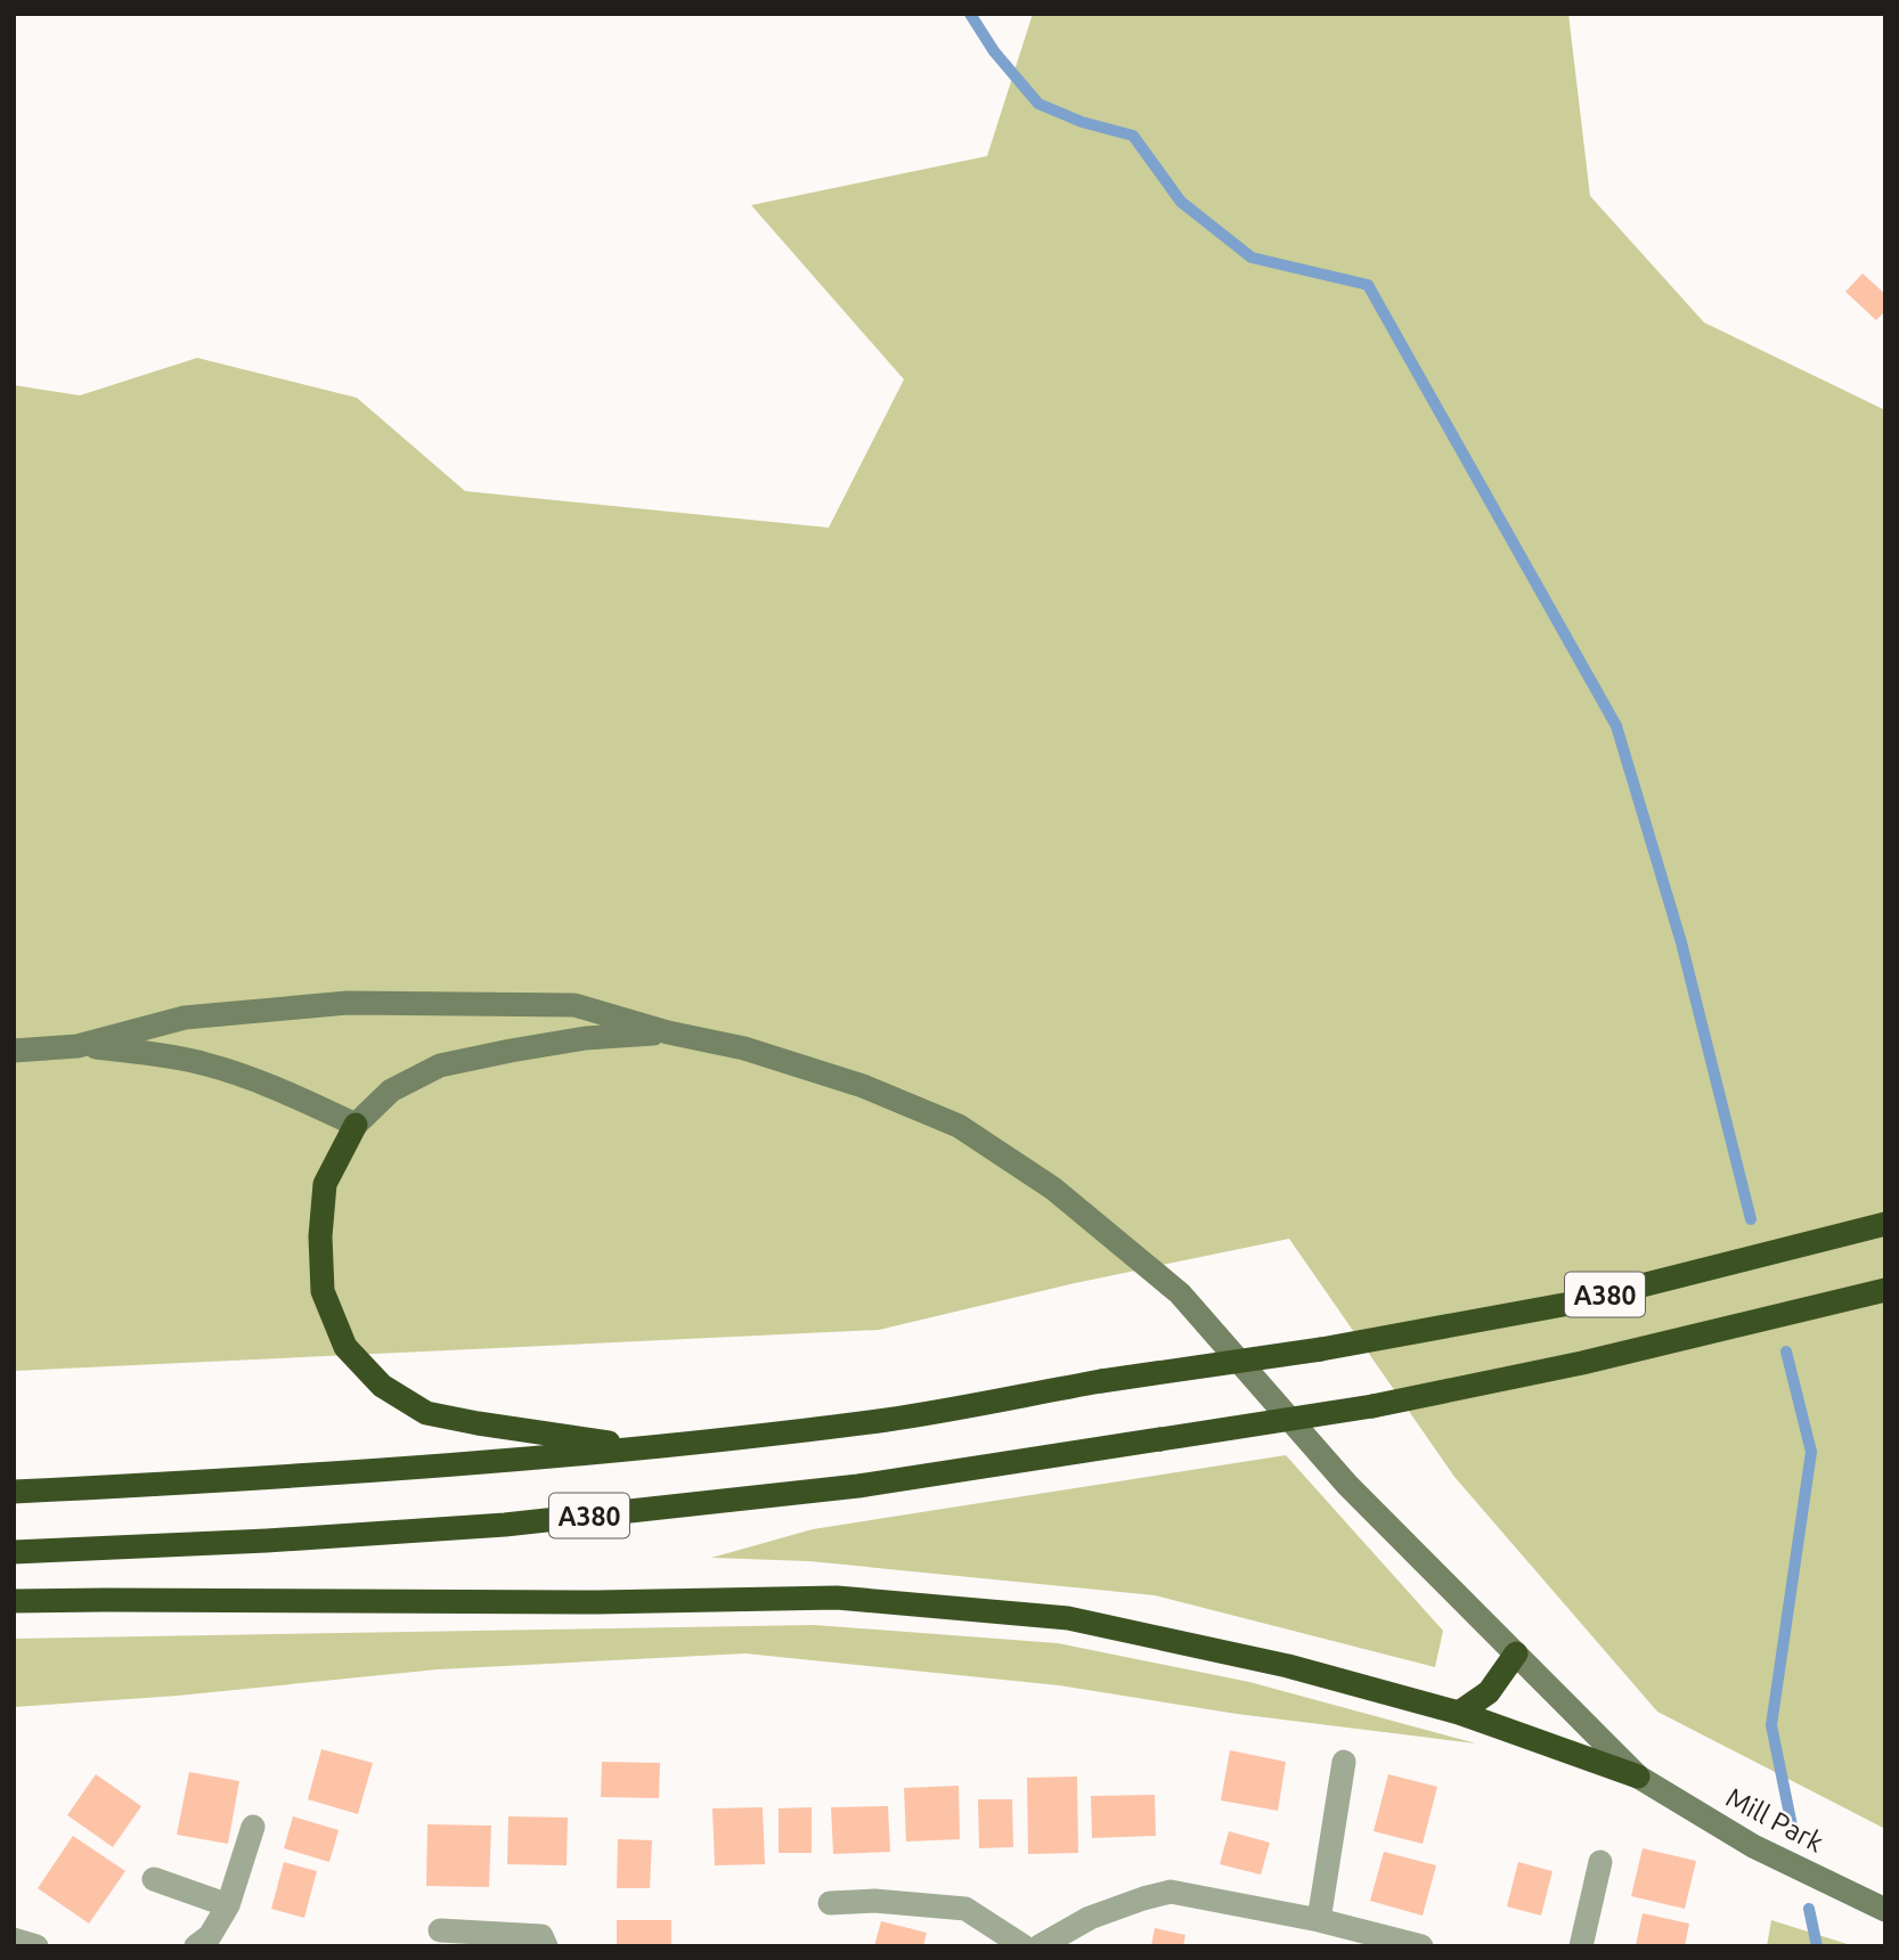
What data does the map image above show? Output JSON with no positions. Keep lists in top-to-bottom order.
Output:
{
  "streets": {
    "highway": ["A380"],
    "main road": ["Mill Park"]
  }
}
